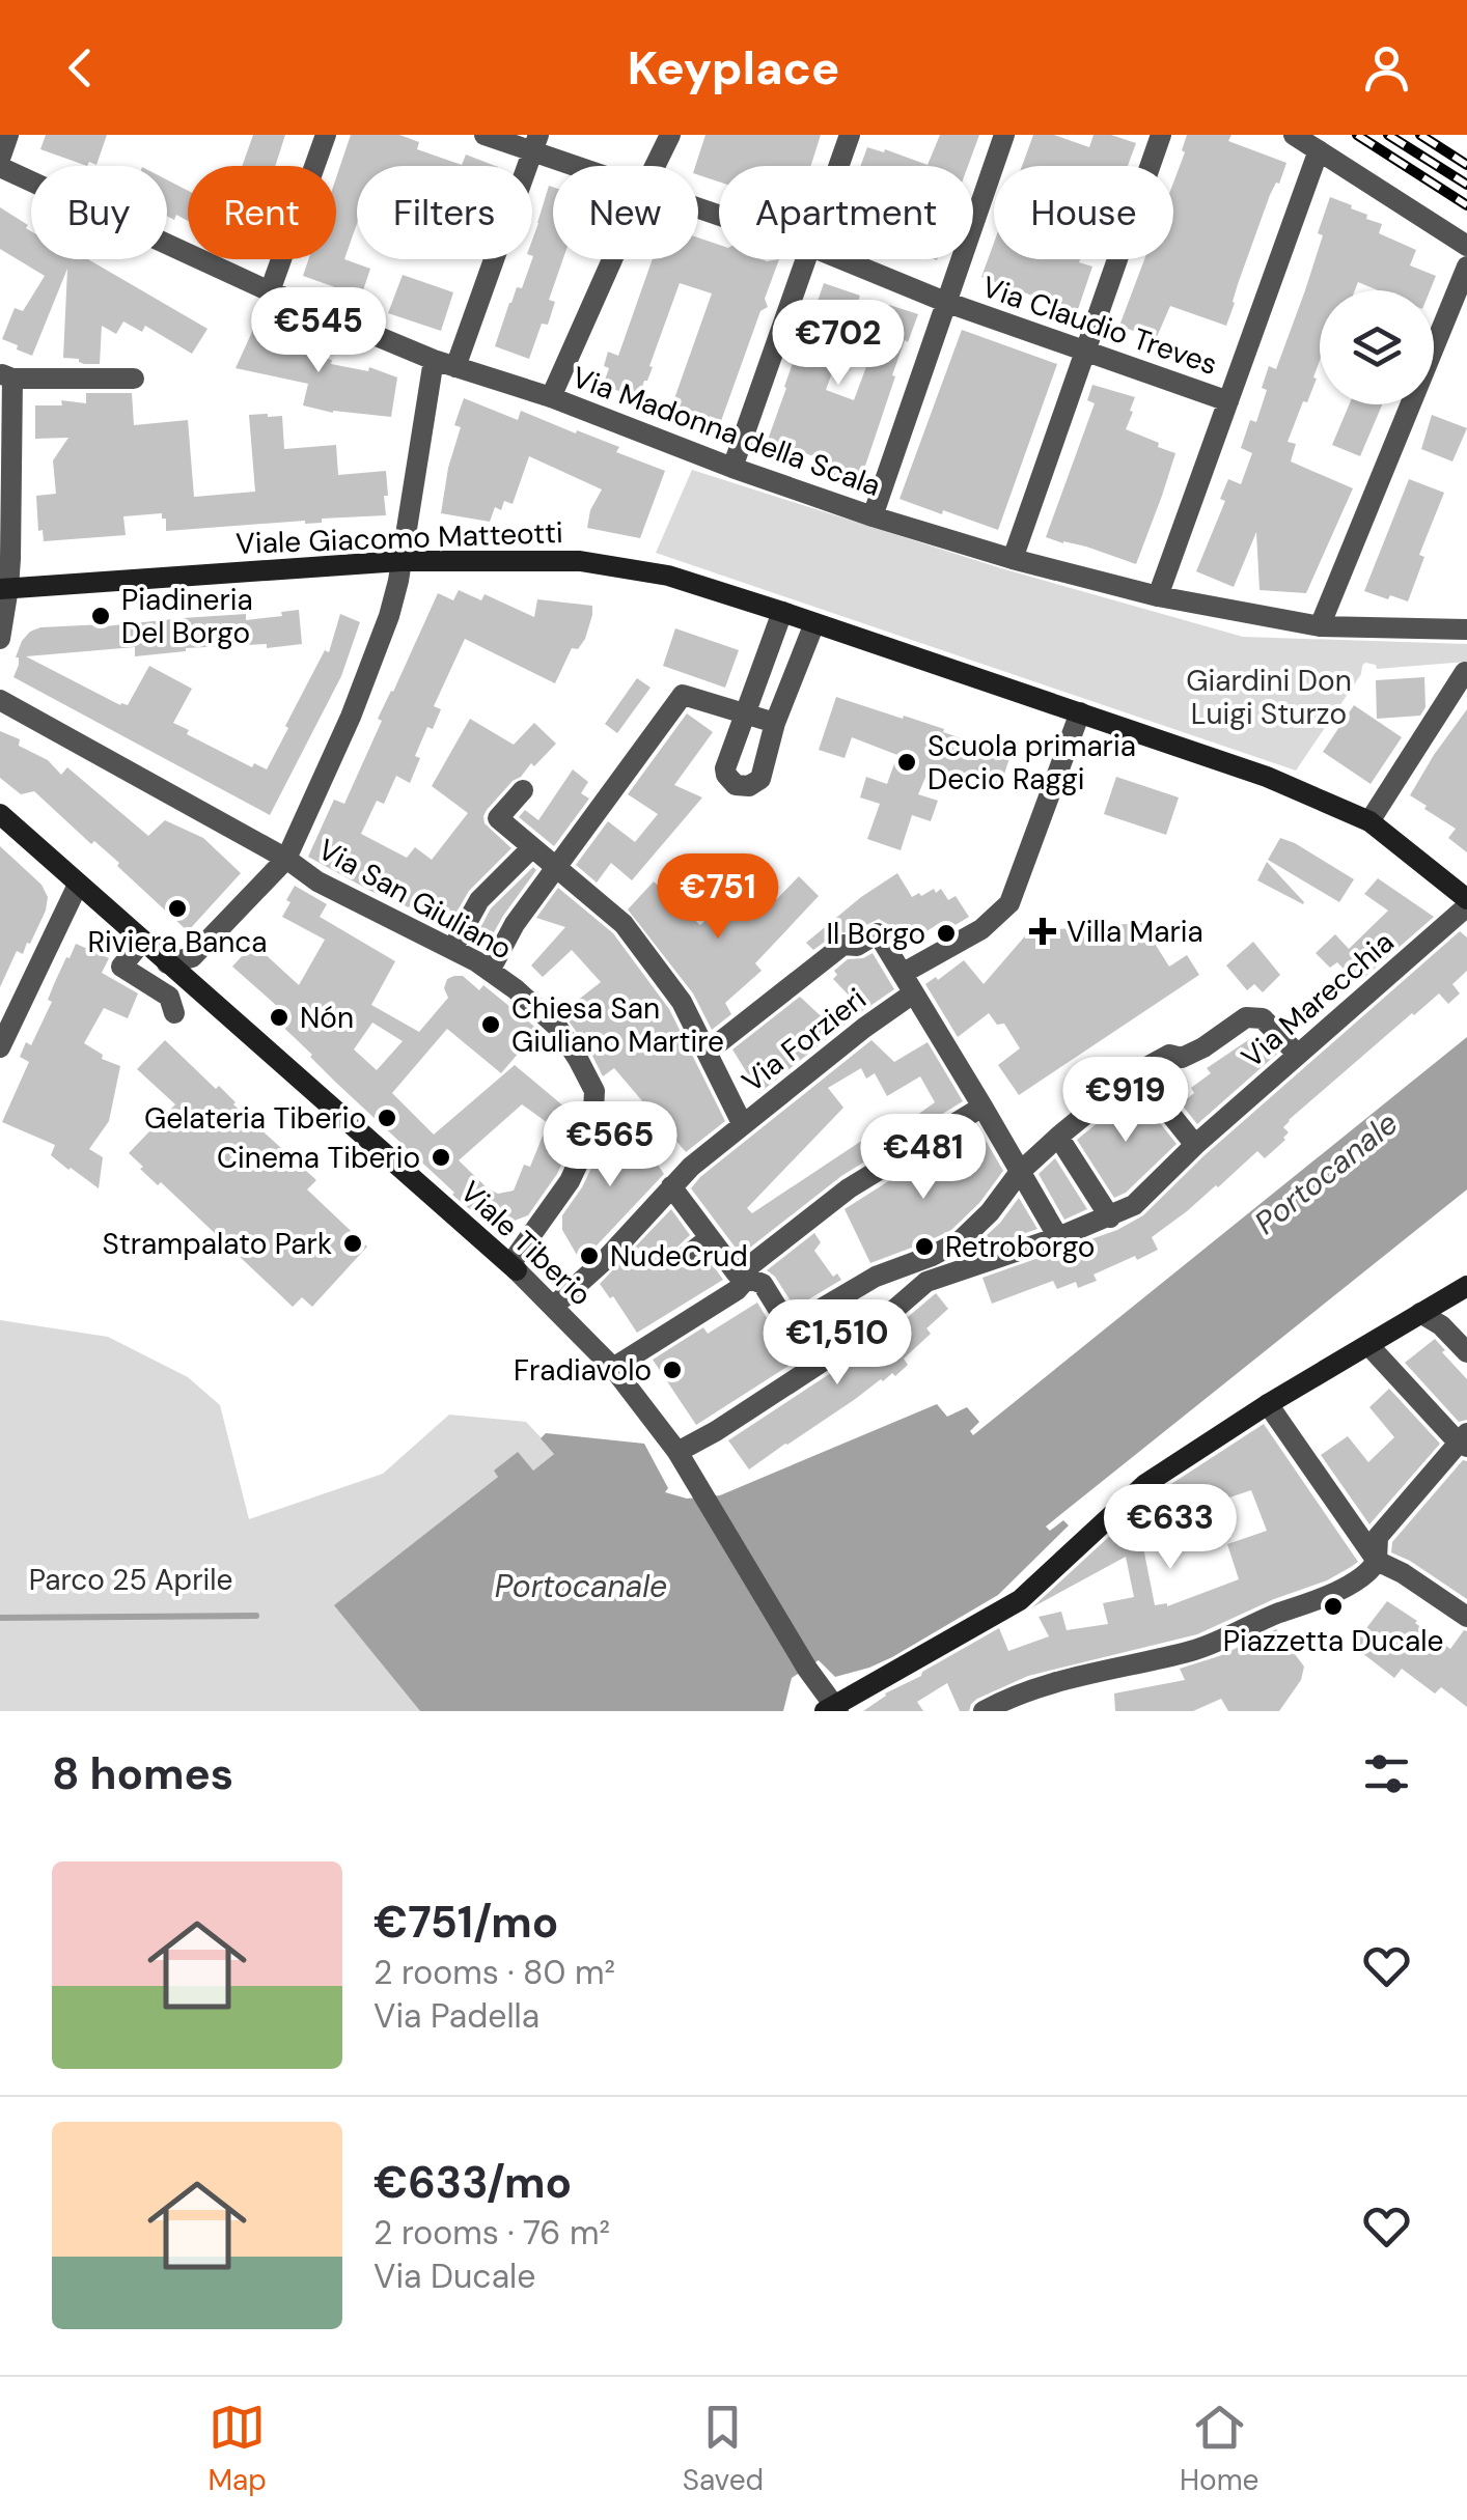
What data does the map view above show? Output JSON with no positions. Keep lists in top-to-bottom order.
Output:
{
  "streets": {
    "main road": ["Viale Giacomo Matteotti", "Viale Tiberio"],
    "street": [
      "Via Claudio Treves",
      "Via Madonna della Scala",
      "Via San Giuliano",
      "Via Marecchia",
      "Via Forzieri"
    ]
  },
  "crossings": [
    ["Viale Giacomo Matteotti", "Via Marecchia"],
    ["Via San Giuliano", "Viale Tiberio"],
    ["Via Marecchia", "Viale Tiberio"],
    ["Via Forzieri", "Viale Tiberio"]
  ],
  "water": ["Portocanale"],
  "parks": ["Giardini Don Luigi Sturzo", "Parco 25 Aprile"],
  "places": {
    "other": [
      "Piadineria Del Borgo",
      "Scuola primaria Decio Raggi",
      "Riviera Banca",
      "Il Borgo",
      "Nón",
      "Chiesa San Giuliano Martire",
      "Gelateria Tiberio",
      "Cinema Tiberio",
      "Strampalato Park",
      "Retroborgo",
      "NudeCrud",
      "Fradiavolo",
      "Piazzetta Ducale"
    ],
    "health": ["Villa Maria"]
  },
  "page": {
    "header": "Keyplace",
    "chip": [
      "Buy",
      "Rent",
      "Filters",
      "New",
      "Apartment",
      "House"
    ],
    "price": [
      "€545",
      "€702",
      "€751",
      "€919",
      "€565",
      "€481",
      "€1,510",
      "€633"
    ],
    "heading": "8 homes",
    "list": [
      {
        "name": "€751/mo",
        "note": "2 rooms · 80 m² · Via Padella"
      },
      {
        "name": "€633/mo",
        "note": "2 rooms · 76 m² · Via Ducale"
      }
    ],
    "tabs": ["Map", "Saved", "Home"]
  }
}
